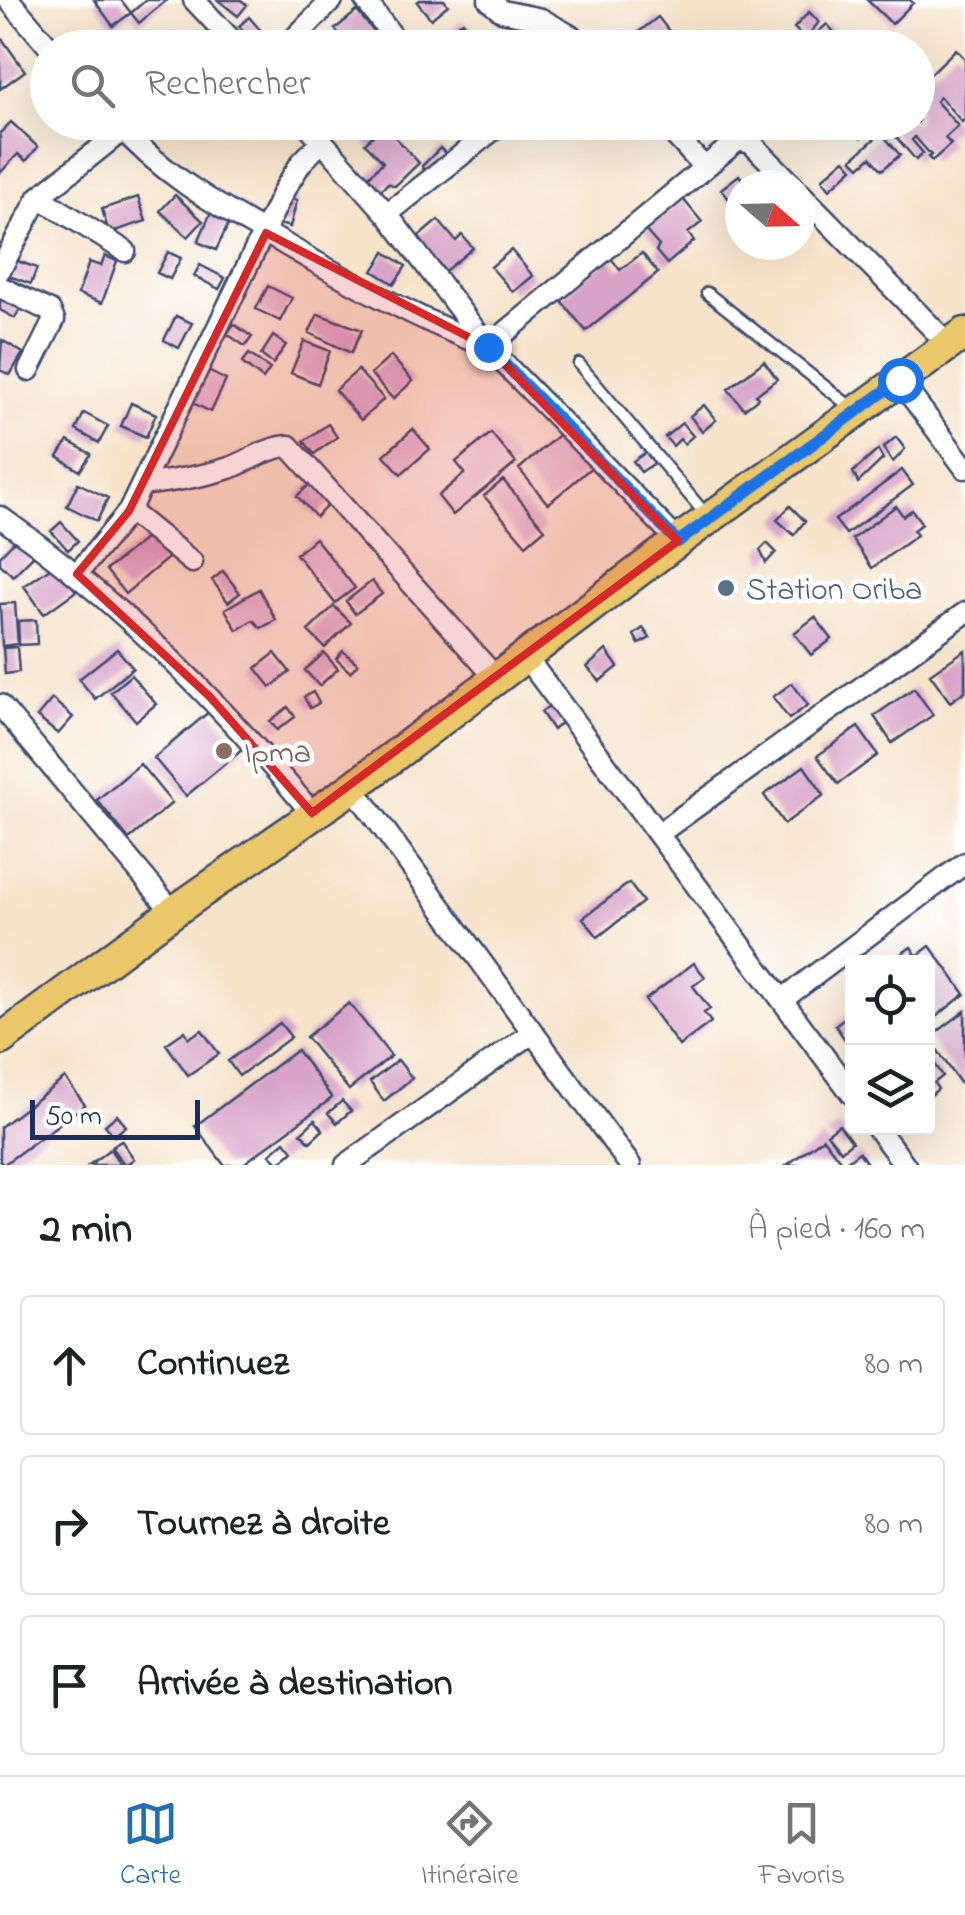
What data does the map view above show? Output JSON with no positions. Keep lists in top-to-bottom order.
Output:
{
  "places": ["Station Oriba", "Ipma"],
  "scale_bar": "50 m",
  "north": "right",
  "page": {
    "search": "Rechercher",
    "scale": "50 m",
    "heading": ["2 min", "À pied · 160 m"],
    "list": [
      ["Continuez", "80 m"],
      ["Tournez à droite", "80 m"],
      "Arrivée à destination"
    ],
    "nav": ["Carte", "Itinéraire", "Favoris"]
  }
}
